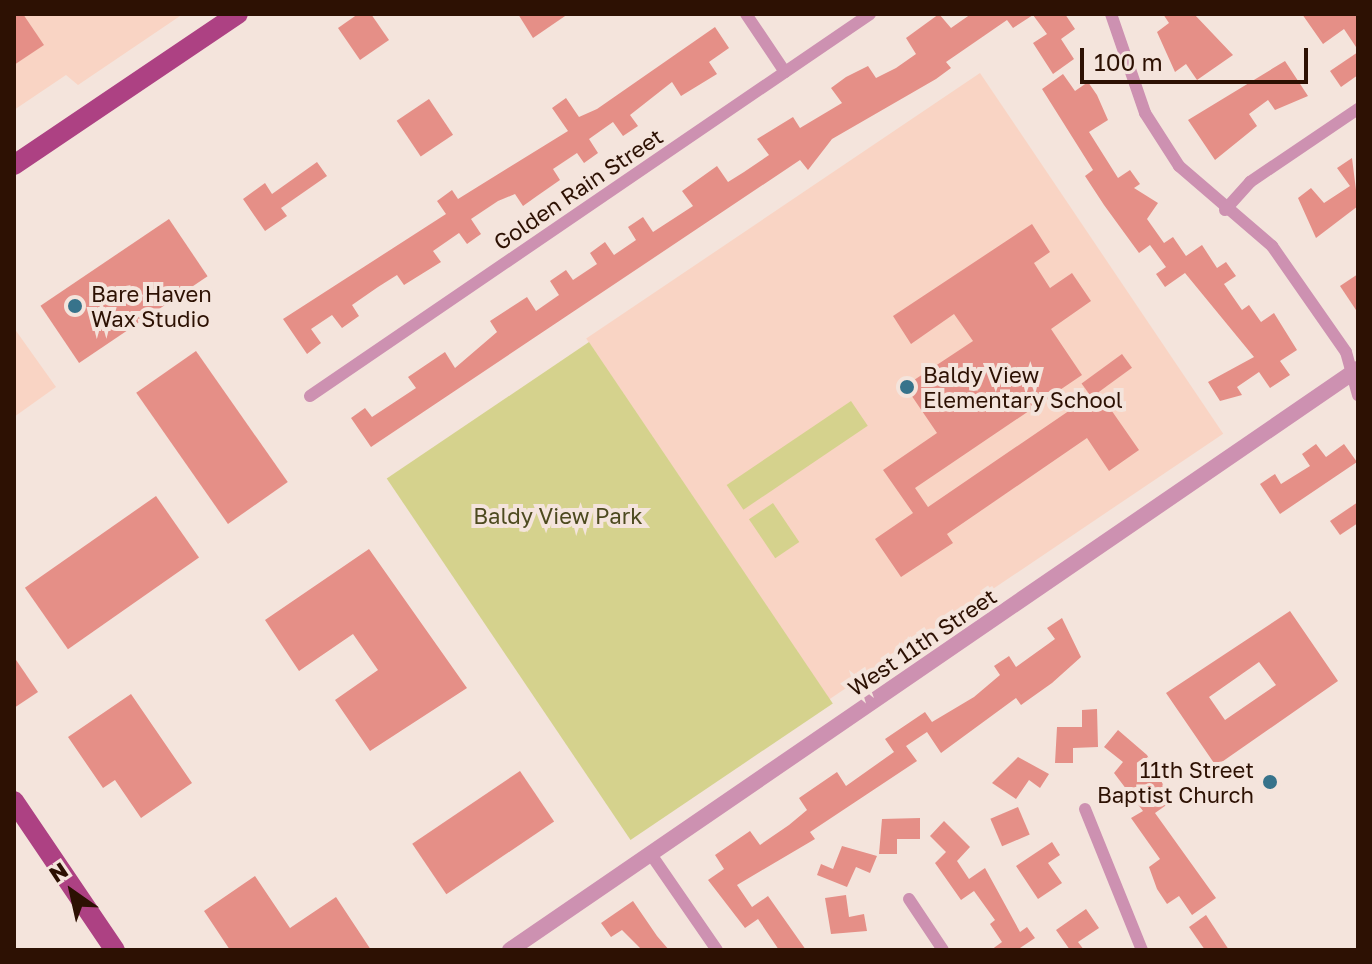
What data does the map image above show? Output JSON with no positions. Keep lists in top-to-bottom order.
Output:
{
  "streets": {
    "street": ["Golden Rain Street", "West 11th Street"]
  },
  "parks": ["Baldy View Park"],
  "places": ["Bare Haven Wax Studio", "Baldy View Elementary School", "11th Street Baptist Church"],
  "scale_bar": "100 m",
  "north": "top left"
}
